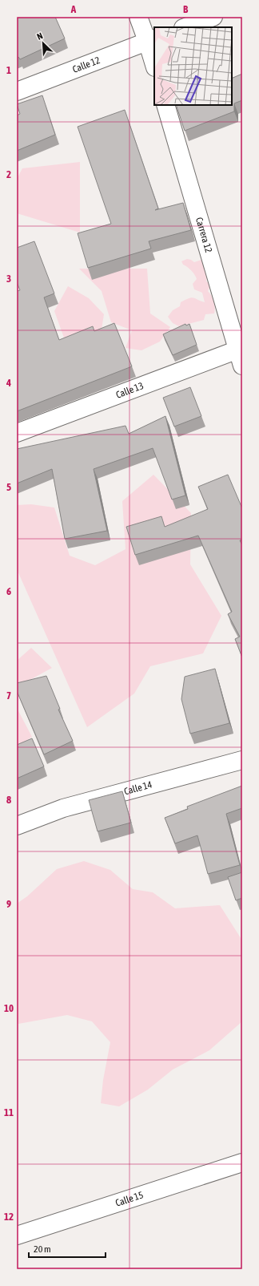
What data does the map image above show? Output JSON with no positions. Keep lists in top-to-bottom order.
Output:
{
  "streets": {
    "street": [
      "Calle 12",
      "Carrera 12",
      "Calle 13",
      "Calle 14",
      "Calle 15"
    ]
  },
  "crossings": [
    ["Carrera 12", "Calle 13"]
  ],
  "scale_bar": "20 m",
  "north": "top left",
  "grid": {
    "columns": ["A", "B"],
    "rows": [
      "1",
      "2",
      "3",
      "4",
      "5",
      "6",
      "7",
      "8",
      "9",
      "10",
      "11",
      "12"
    ]
  }
}
